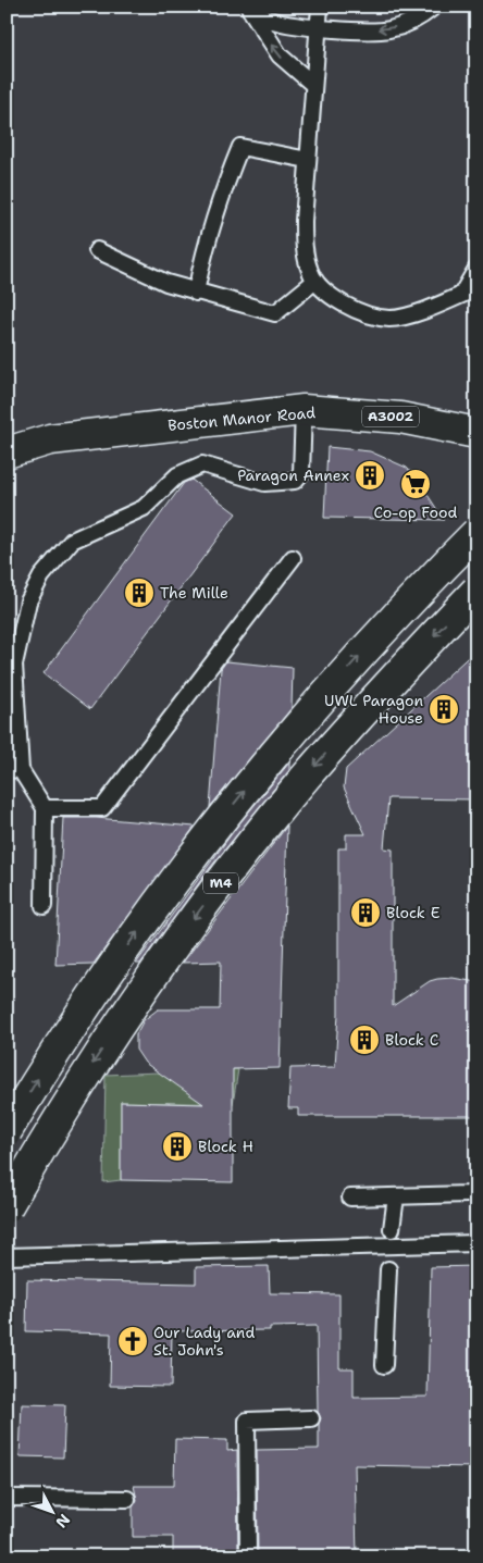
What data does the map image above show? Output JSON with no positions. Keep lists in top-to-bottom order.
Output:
{
  "streets": {
    "main road": ["A3002", "Boston Manor Road", "M4"]
  },
  "crossings": [
    ["A3002", "Boston Manor Road"]
  ],
  "places": {
    "building": [
      "Paragon Annex",
      "The Mille",
      "UWL Paragon House",
      "Block E",
      "Block C",
      "Block H"
    ],
    "supermarket": ["Co-op Food"],
    "church": ["Our Lady and St. John's"]
  },
  "north": "bottom right"
}
